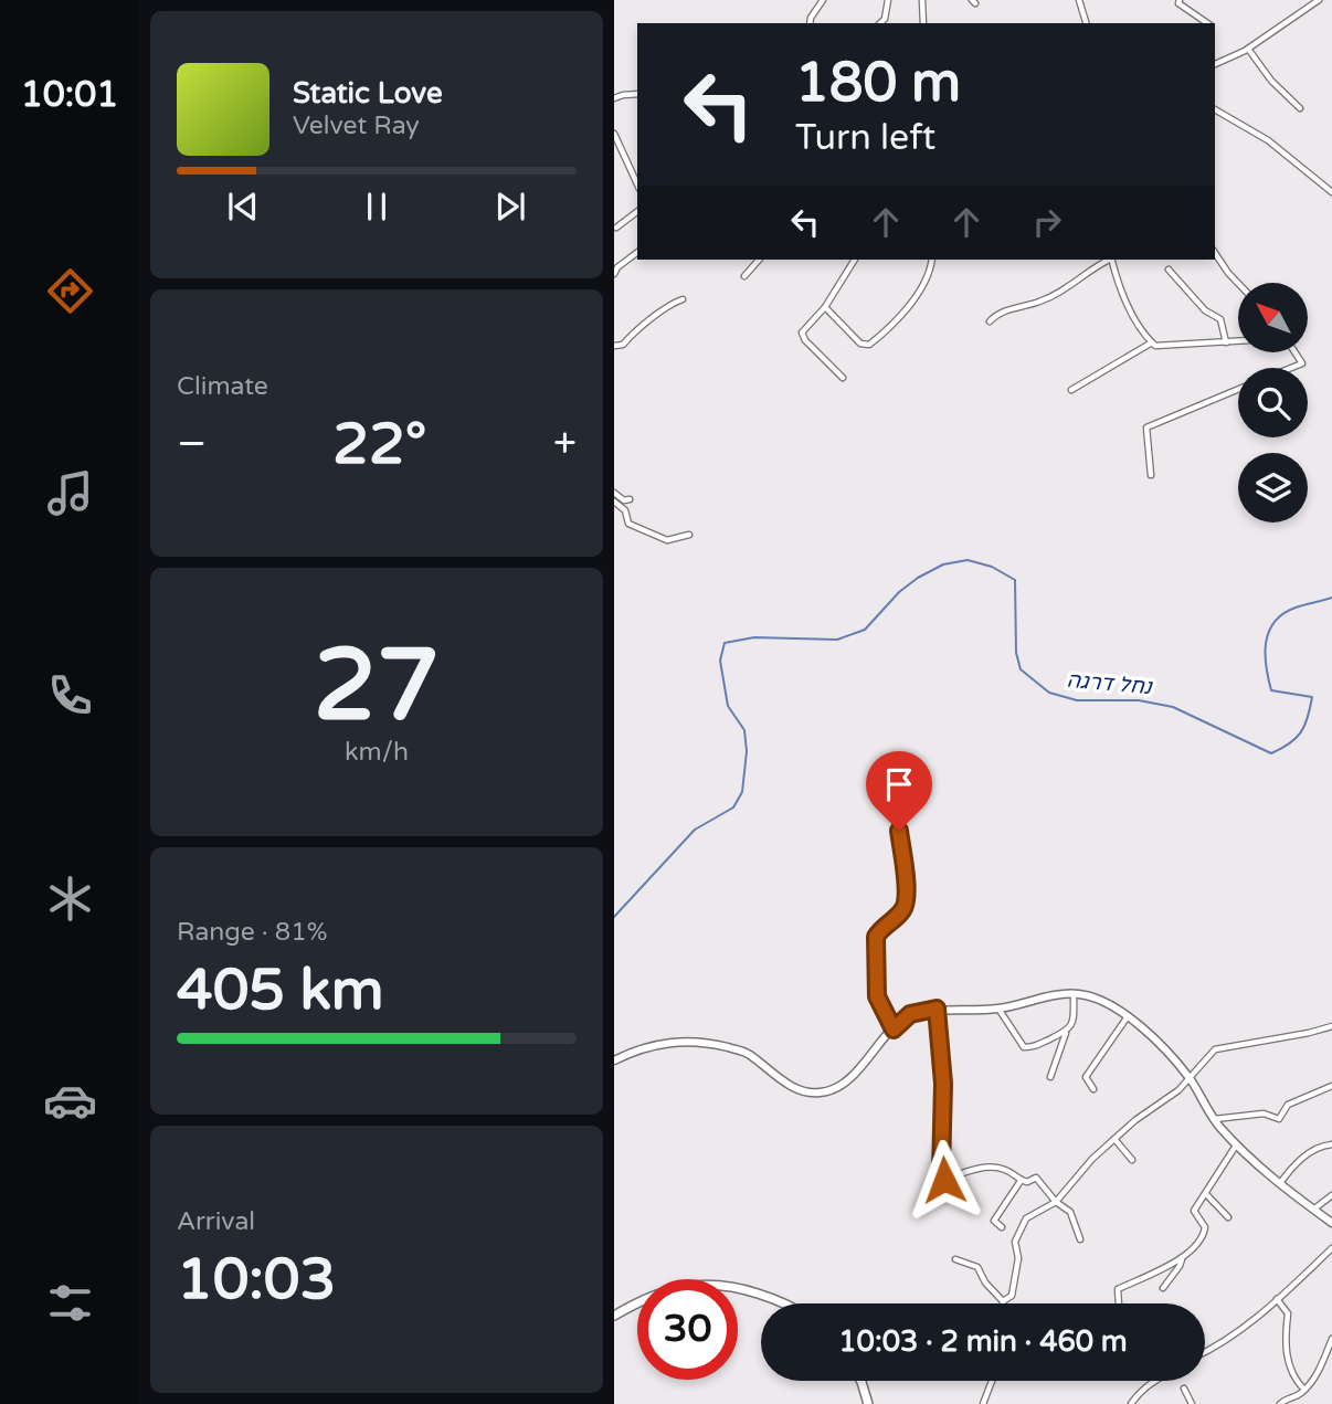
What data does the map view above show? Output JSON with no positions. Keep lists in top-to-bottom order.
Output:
{
  "water": ["נחל דרגה"],
  "north": "top left",
  "page": {
    "tabs": "10:01",
    "turn": ["180 m", "Turn left"],
    "song": ["Static Love", "Velvet Ray"],
    "tile": [
      "Climate",
      ["27", "km/h"],
      ["Range · 81%", "405 km"],
      ["Arrival", "10:03"]
    ],
    "heat": ["−", "22°", "+"],
    "limit": "30",
    "trip": "10:03 · 2 min · 460 m"
  }
}
